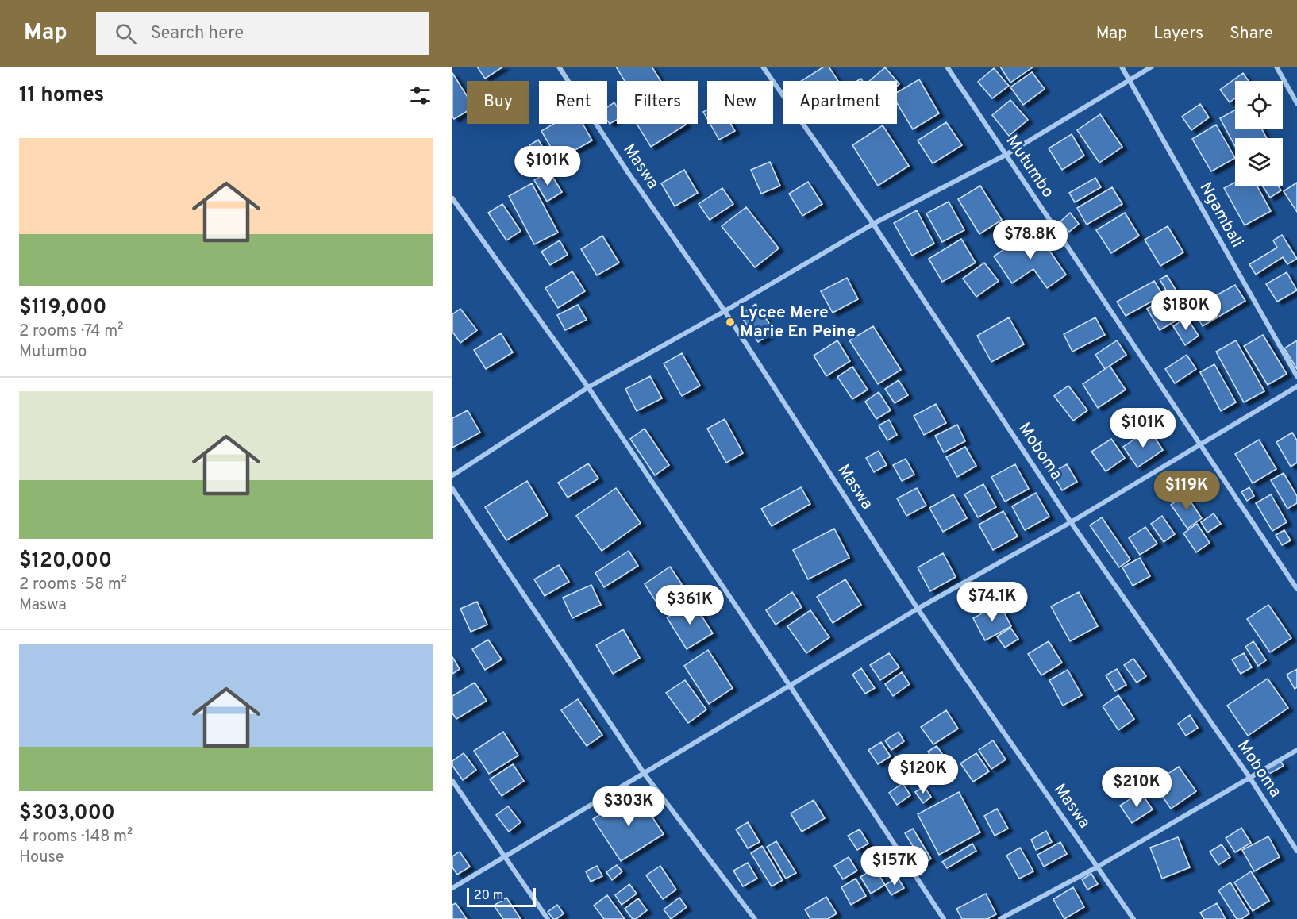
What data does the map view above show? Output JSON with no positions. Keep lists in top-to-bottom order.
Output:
{
  "streets": {
    "street": [
      "Maswa",
      "Mutumbo",
      "Ngambali",
      "Moboma"
    ]
  },
  "places": ["Lycee Mere Marie En Peine"],
  "scale_bar": "20 m",
  "page": {
    "header": "Map",
    "search": "Search here",
    "nav": ["Map", "Layers", "Share"],
    "heading": "11 homes",
    "chip": [
      "Buy",
      "Rent",
      "Filters",
      "New",
      "Apartment"
    ],
    "list": [
      {
        "name": "$119,000",
        "note": "2 rooms · 74 m² · Mutumbo"
      },
      {
        "name": "$120,000",
        "note": "2 rooms · 58 m² · Maswa"
      },
      {
        "name": "$303,000",
        "note": "4 rooms · 148 m² · House"
      }
    ],
    "price": [
      "$101K",
      "$78.8K",
      "$180K",
      "$101K",
      "$119K",
      "$74.1K",
      "$361K",
      "$120K",
      "$210K",
      "$303K",
      "$157K"
    ],
    "scale": "20 m"
  }
}
